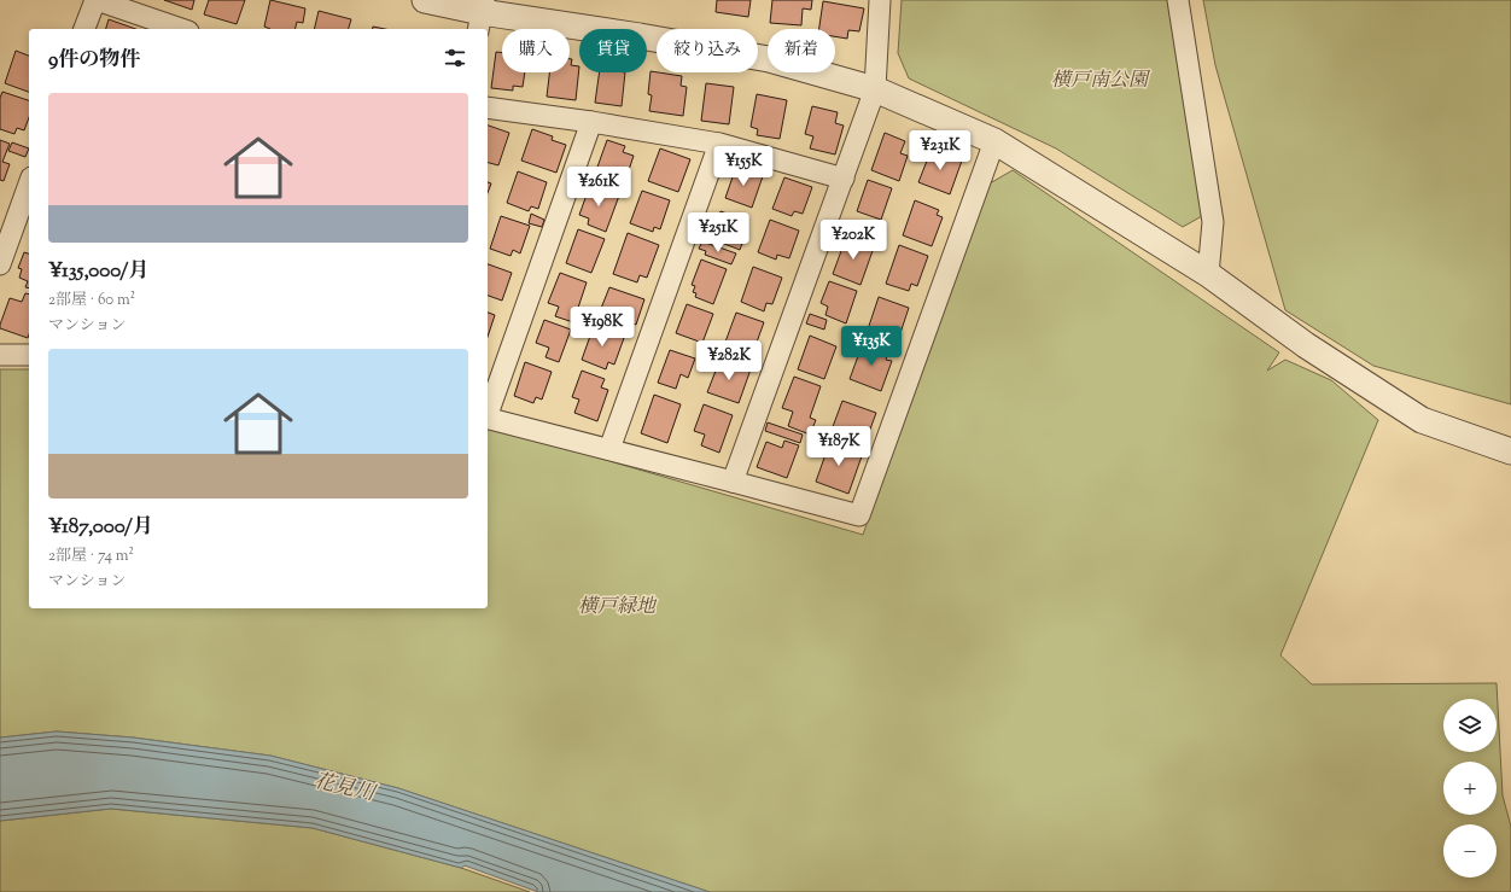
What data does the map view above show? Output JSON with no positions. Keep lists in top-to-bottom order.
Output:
{
  "water": ["花見川"],
  "parks": ["横戸南公園", "横戸緑地"],
  "page": {
    "chip": [
      "購入",
      "賃貸",
      "絞り込み",
      "新着"
    ],
    "heading": "9件の物件",
    "list": [
      {
        "name": "¥135,000/月",
        "note": "2部屋 · 60 m² · マンション"
      },
      {
        "name": "¥187,000/月",
        "note": "2部屋 · 74 m² · マンション"
      }
    ],
    "price": [
      "¥231K",
      "¥155K",
      "¥261K",
      "¥251K",
      "¥202K",
      "¥198K",
      "¥135K",
      "¥282K",
      "¥187K"
    ],
    "map_buttons": ["+", "−"]
  }
}
